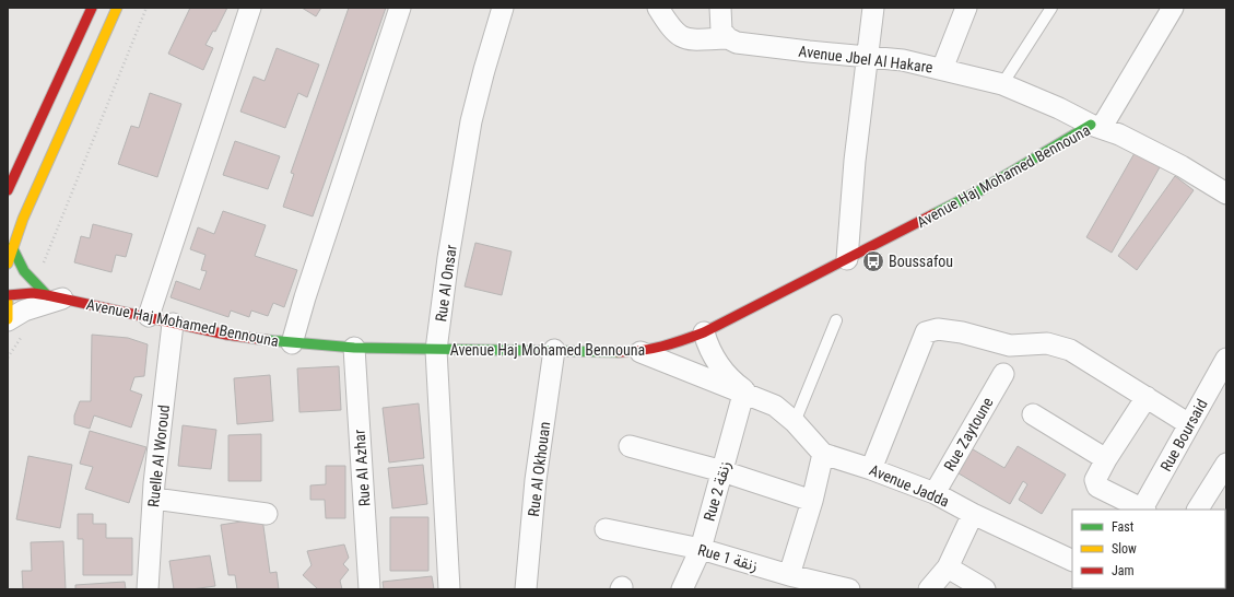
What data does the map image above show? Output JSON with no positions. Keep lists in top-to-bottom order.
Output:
{
  "streets": {
    "street": [
      "Avenue Jbel Al Hakare",
      "Avenue Haj Mohamed Bennouna",
      "Rue Al Onsar",
      "Rue Zaytoune",
      "Rue Boursaid",
      "Ruelle Al Woroud",
      "Rue Al Azhar",
      "Rue Al Okhouan",
      "Avenue Jadda",
      "Rue 2 زنقة",
      "Rue 1 زنقة"
    ]
  },
  "crossings": [
    ["Avenue Jbel Al Hakare", "Avenue Haj Mohamed Bennouna"],
    ["Avenue Haj Mohamed Bennouna", "Rue Al Onsar"],
    ["Avenue Haj Mohamed Bennouna", "Ruelle Al Woroud"],
    ["Avenue Haj Mohamed Bennouna", "Rue Al Azhar"],
    ["Avenue Haj Mohamed Bennouna", "Rue Al Okhouan"],
    ["Avenue Haj Mohamed Bennouna", "Avenue Jadda"],
    ["Rue Zaytoune", "Avenue Jadda"],
    ["Avenue Jadda", "Rue 2 زنقة"],
    ["Rue 2 زنقة", "Rue 1 زنقة"]
  ],
  "places": {
    "bus stop": ["Boussafou"]
  },
  "legend": ["Fast", "Slow", "Jam"]
}
